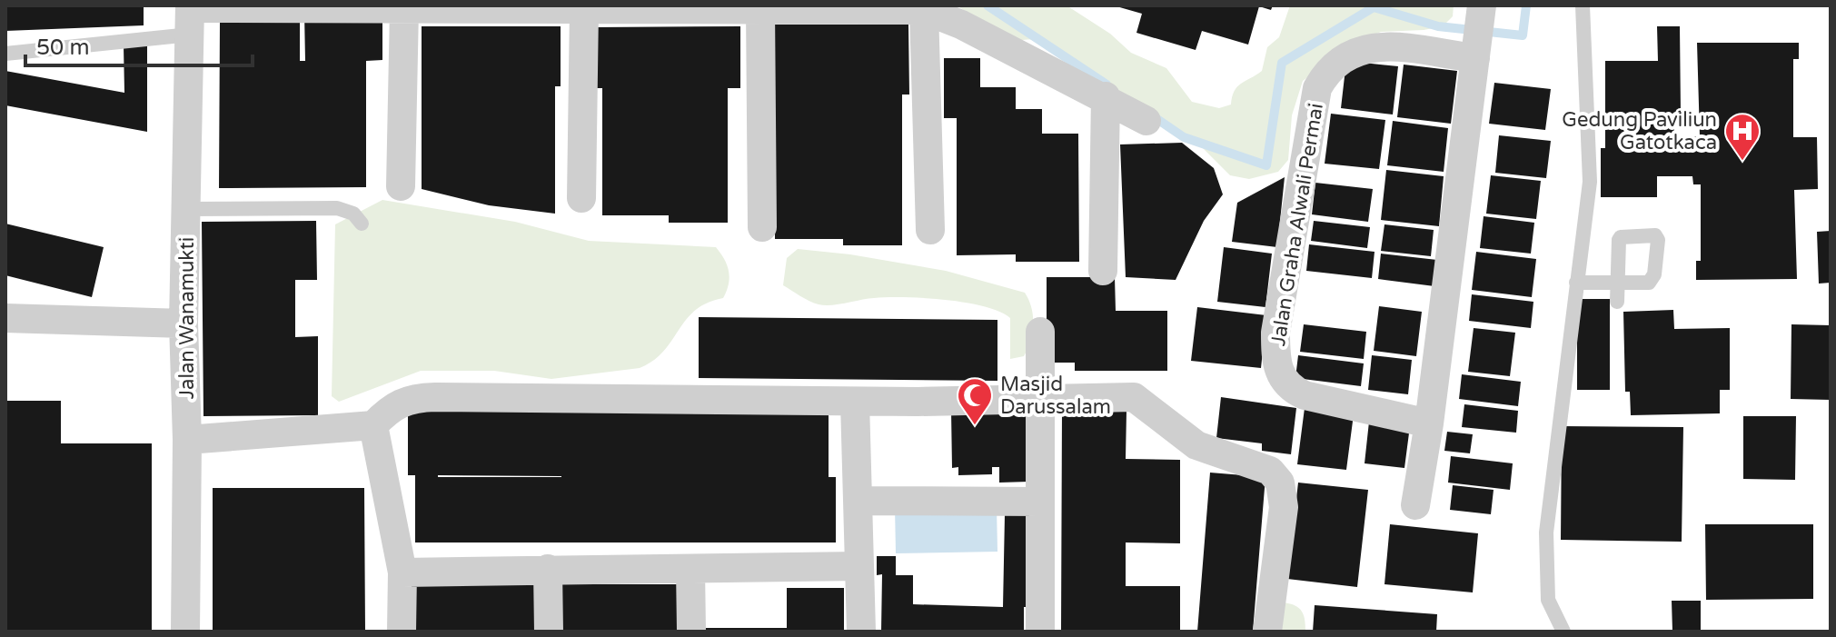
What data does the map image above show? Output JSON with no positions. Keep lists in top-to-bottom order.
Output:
{
  "streets": {
    "street": ["Jalan Graha Alwali Permai", "Jalan Wanamukti"]
  },
  "places": {
    "hospital": ["Gedung Paviliun Gatotkaca"],
    "mosque": ["Masjid Darussalam"]
  },
  "scale_bar": "50 m"
}
